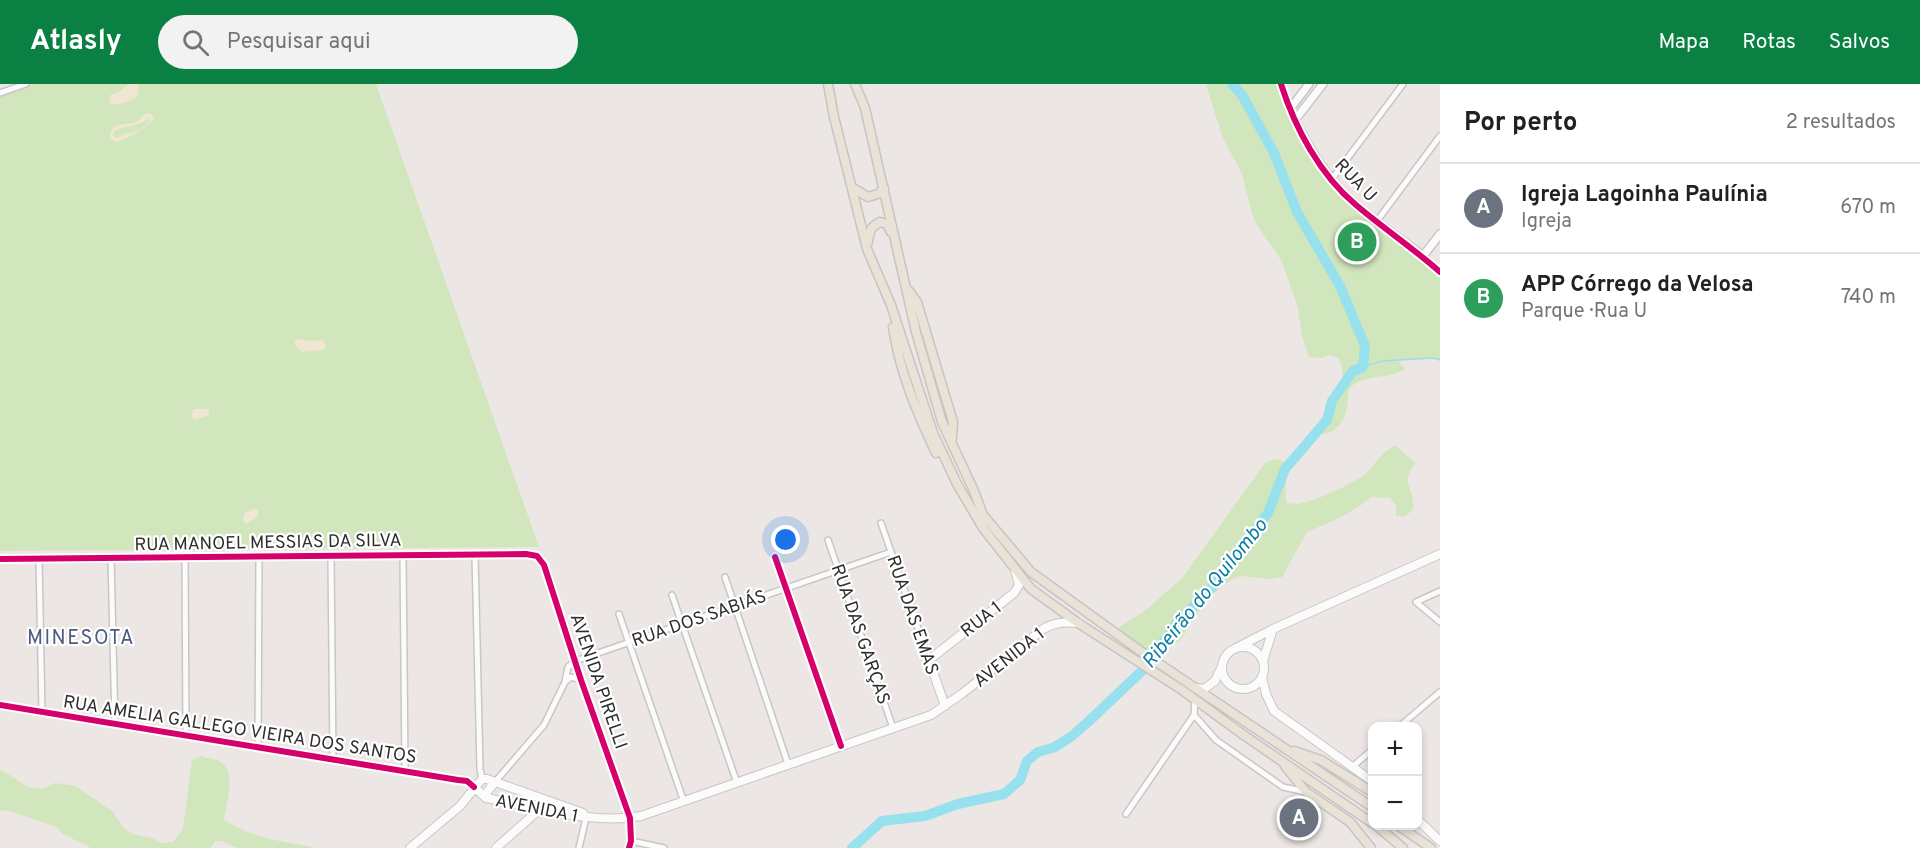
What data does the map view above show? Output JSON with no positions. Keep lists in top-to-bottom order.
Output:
{
  "streets": {
    "main road": ["RUA DAS EMAS", "RUA 1", "AVENIDA 1"],
    "street": [
      "RUA U",
      "RUA MANOEL MESSIAS DA SILVA",
      "RUA DOS SABIÁS",
      "RUA DAS GARÇAS",
      "AVENIDA PIRELLI",
      "RUA AMELIA GALLEGO VIEIRA DOS SANTOS"
    ]
  },
  "crossings": [
    ["RUA MANOEL MESSIAS DA SILVA", "AVENIDA PIRELLI"],
    ["RUA DAS EMAS", "RUA DOS SABIÁS"],
    ["RUA DAS EMAS", "RUA 1"],
    ["RUA DAS EMAS", "AVENIDA 1"],
    ["RUA DOS SABIÁS", "RUA DAS GARÇAS"],
    ["RUA DOS SABIÁS", "AVENIDA PIRELLI"],
    ["RUA DAS GARÇAS", "AVENIDA 1"],
    ["AVENIDA 1", "AVENIDA PIRELLI"],
    ["AVENIDA 1", "RUA AMELIA GALLEGO VIEIRA DOS SANTOS"]
  ],
  "districts": ["MINESOTA"],
  "water": ["Ribeirão do Quilombo"],
  "page": {
    "header": "Atlasly",
    "search": "Pesquisar aqui",
    "nav": ["Mapa", "Rotas", "Salvos"],
    "heading": ["Por perto", "2 resultados"],
    "list": [
      {
        "mark": "A",
        "name": "Igreja Lagoinha Paulínia",
        "note": "Igreja",
        "value": "670 m"
      },
      {
        "mark": "B",
        "name": "APP Córrego da Velosa",
        "note": "Parque · Rua U",
        "value": "740 m"
      }
    ],
    "pins": ["B", "A"],
    "map_buttons": ["+", "−"]
  }
}
